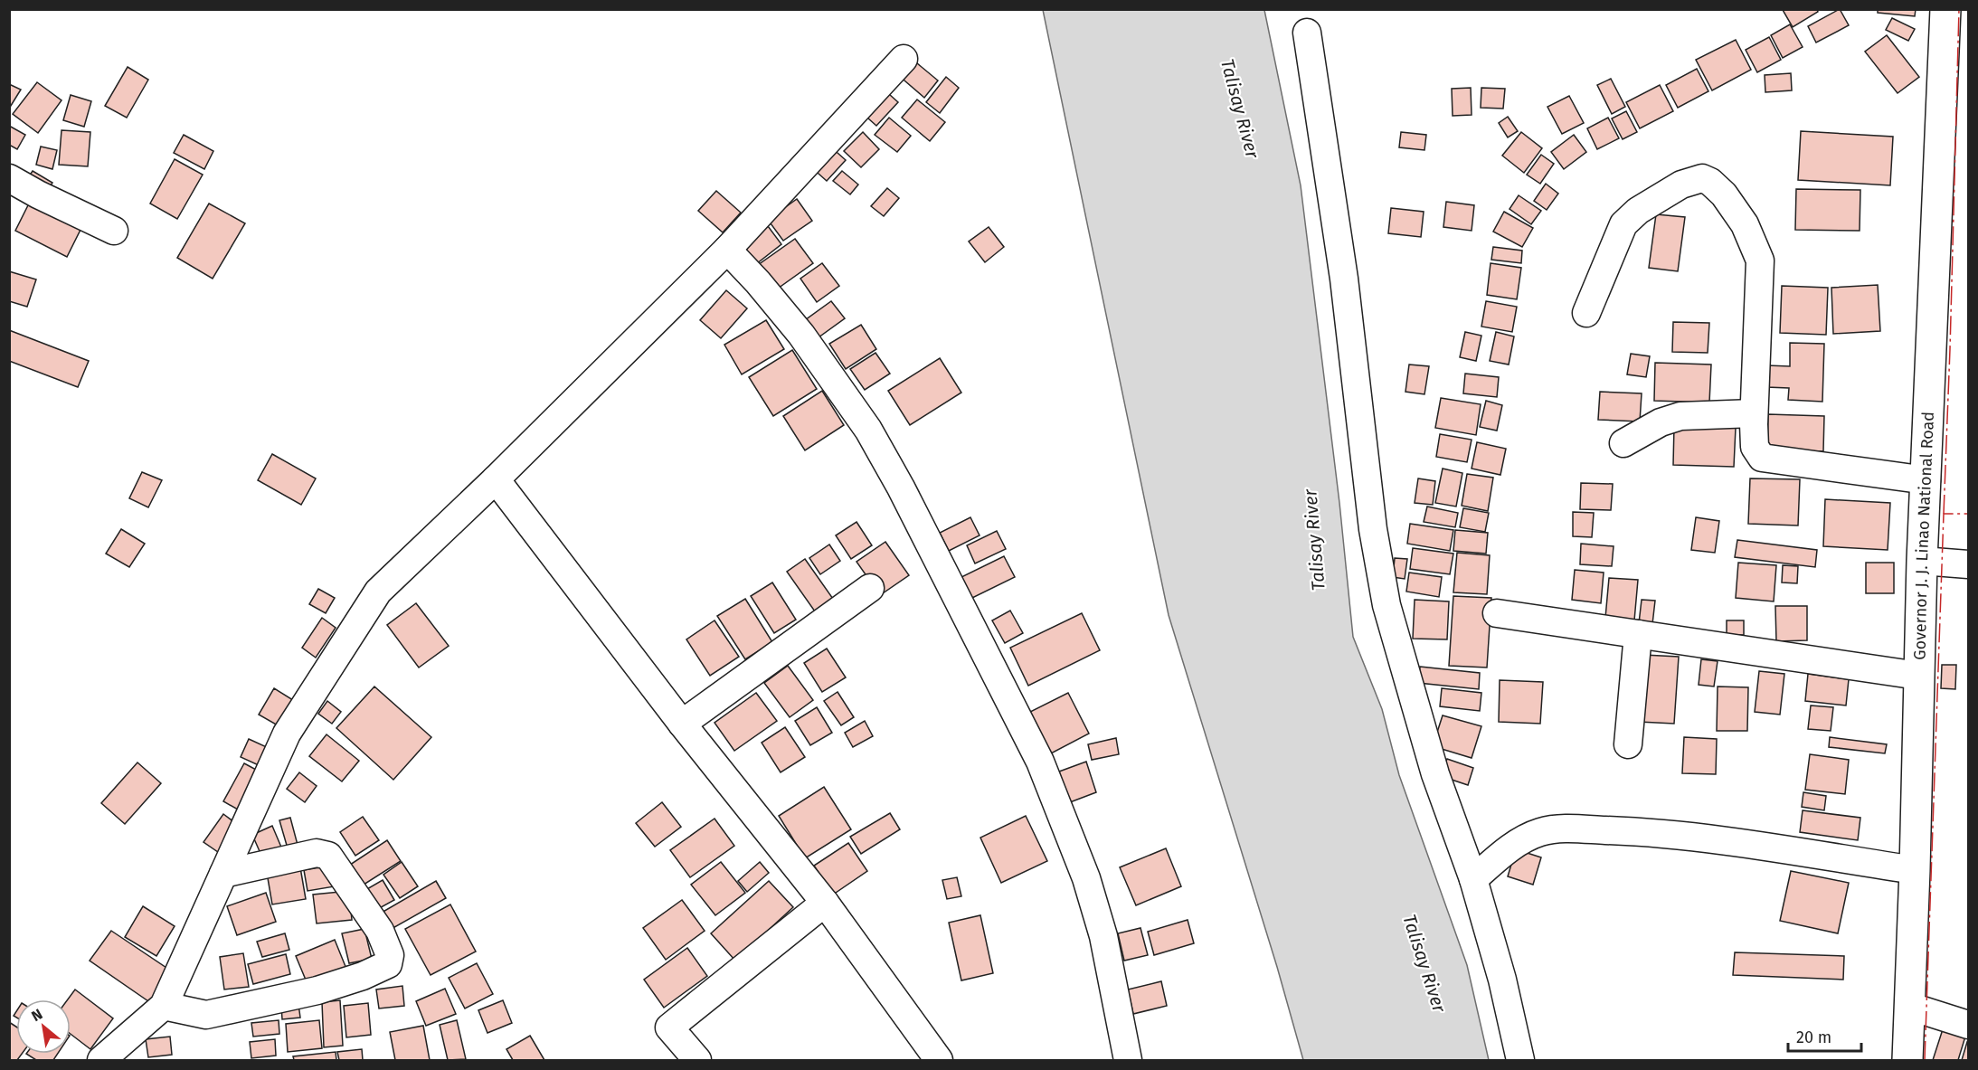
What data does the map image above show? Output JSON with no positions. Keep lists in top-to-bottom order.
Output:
{
  "streets": {
    "main road": ["Governor J. J. Linao National Road"]
  },
  "water": ["Talisay River"],
  "scale_bar": "20 m",
  "north": "top left"
}
